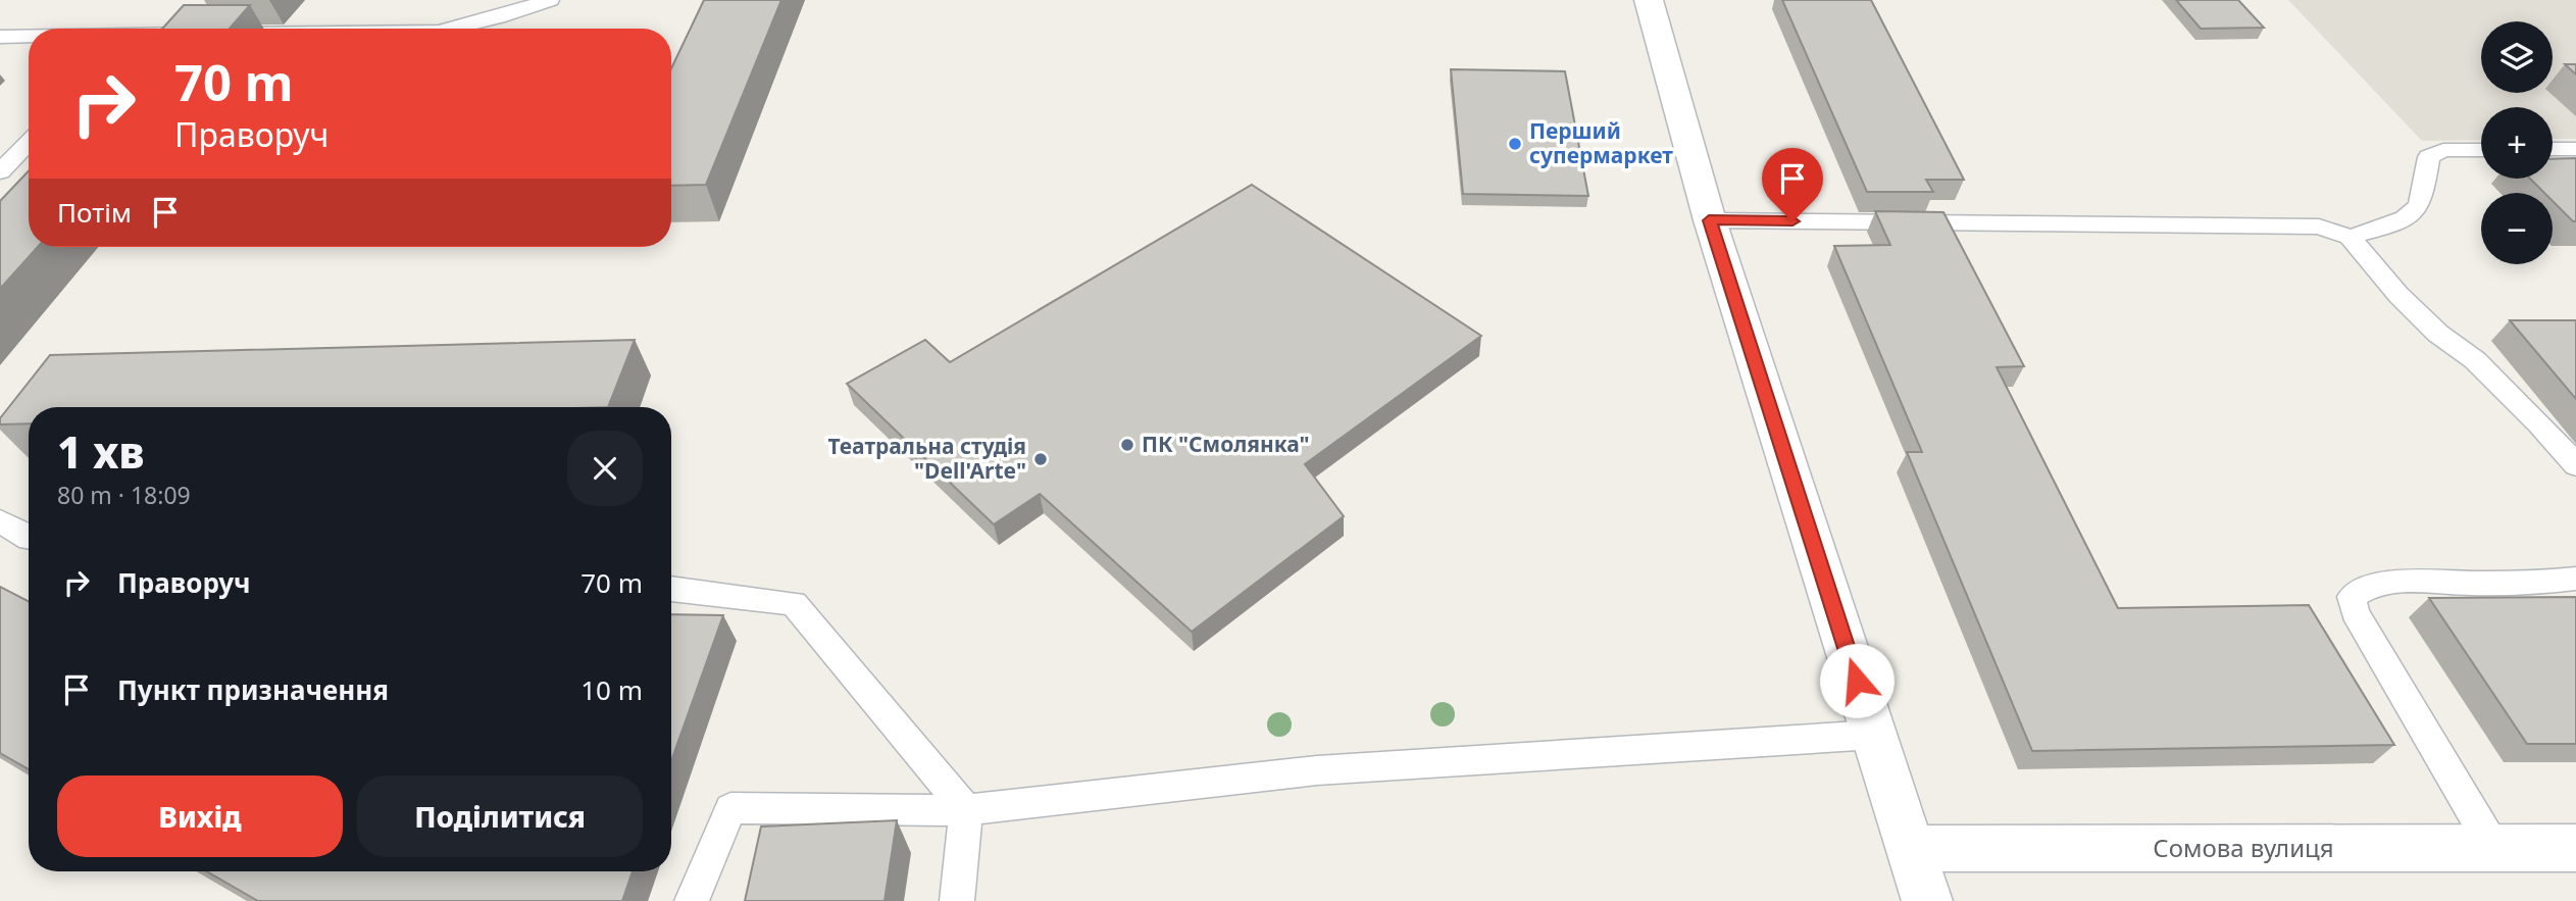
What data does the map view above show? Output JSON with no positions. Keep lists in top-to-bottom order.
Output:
{
  "streets": {
    "street": ["Сомова вулиця"]
  },
  "places": ["Перший супермаркет", "ПК \"Смолянка\"", "Театральна студiя \"Dell'Arte\""],
  "page": {
    "map_buttons": ["+", "−"],
    "turn": ["70 m", "Праворуч"],
    "then": "Потім",
    "heading": ["1 хв", "80 m · 18:09"],
    "list": [
      {
        "name": "Праворуч",
        "value": "70 m"
      },
      {
        "name": "Пункт призначення",
        "value": "10 m"
      }
    ],
    "buttons": ["Вихід", "Поділитися"]
  }
}
